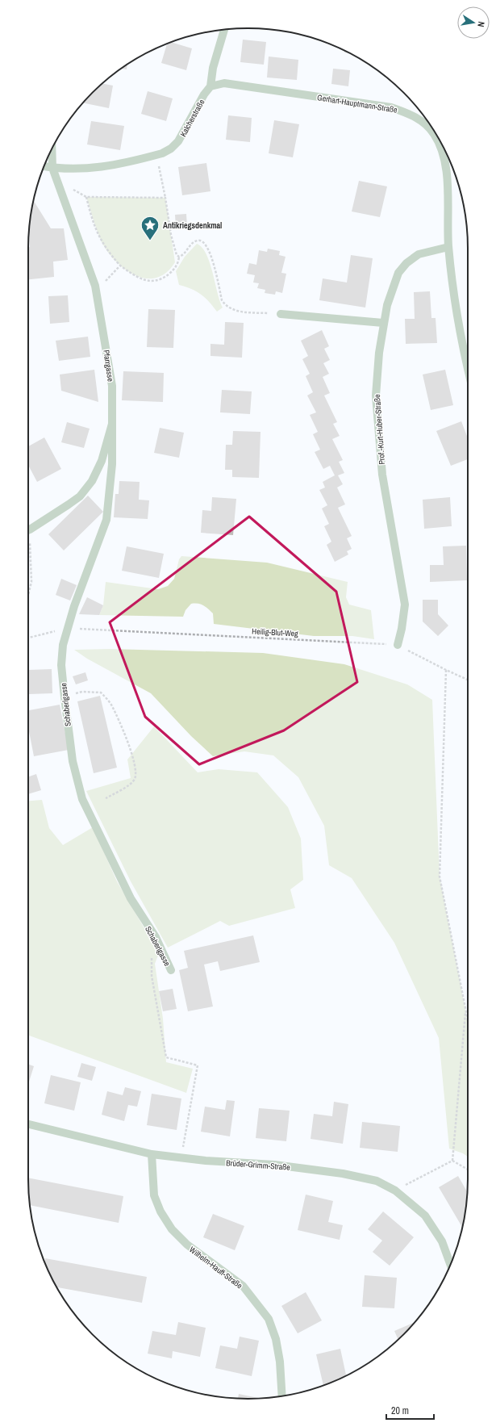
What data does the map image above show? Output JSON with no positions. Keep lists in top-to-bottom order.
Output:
{
  "streets": {
    "street": [
      "Gerhart-Hauptmann-Straße",
      "Kalcherstraße",
      "Pfarrgasse",
      "Prof.-Kurt-Huber-Straße",
      "Schaberlgasse",
      "Brüder-Grimm-Straße",
      "Wilhelm-Hauff-Straße"
    ],
    "path": ["Heilig-Blut-Weg"]
  },
  "crossings": [
    ["Gerhart-Hauptmann-Straße", "Kalcherstraße"],
    ["Gerhart-Hauptmann-Straße", "Prof.-Kurt-Huber-Straße"],
    ["Kalcherstraße", "Pfarrgasse"],
    ["Pfarrgasse", "Schaberlgasse"],
    ["Prof.-Kurt-Huber-Straße", "Heilig-Blut-Weg"],
    ["Heilig-Blut-Weg", "Schaberlgasse"],
    ["Brüder-Grimm-Straße", "Wilhelm-Hauff-Straße"]
  ],
  "places": {
    "place": ["Antikriegsdenkmal"]
  },
  "scale_bar": "20 m",
  "north": "right"
}
